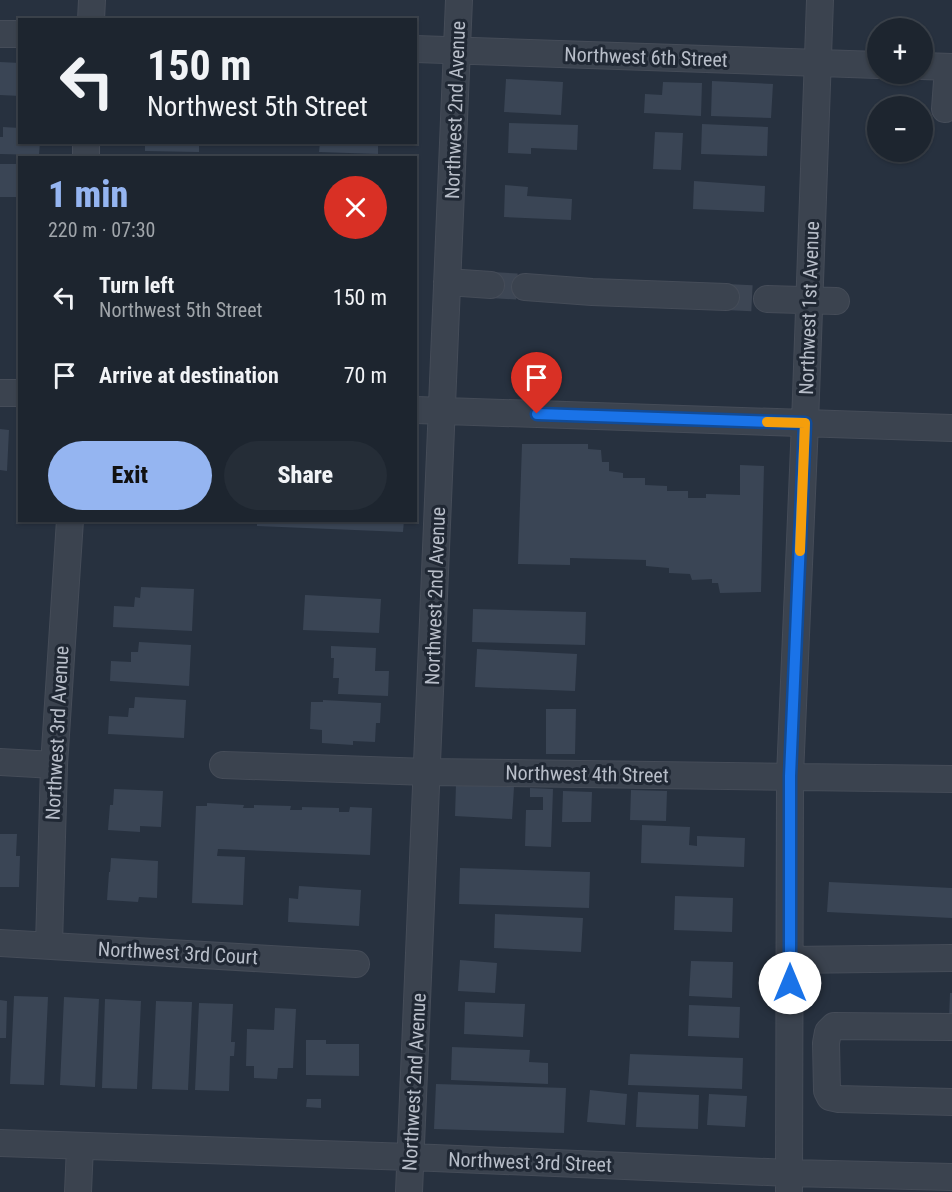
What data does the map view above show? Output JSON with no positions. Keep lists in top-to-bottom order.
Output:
{
  "streets": {
    "street": [
      "Northwest 6th Street",
      "Northwest 2nd Avenue",
      "Northwest 1st Avenue",
      "Northwest 3rd Avenue",
      "Northwest 4th Street",
      "Northwest 3rd Court",
      "Northwest 3rd Street"
    ]
  },
  "crossings": [
    ["Northwest 6th Street", "Northwest 2nd Avenue"],
    ["Northwest 6th Street", "Northwest 1st Avenue"],
    ["Northwest 2nd Avenue", "Northwest 4th Street"],
    ["Northwest 2nd Avenue", "Northwest 3rd Street"],
    ["Northwest 1st Avenue", "Northwest 4th Street"],
    ["Northwest 1st Avenue", "Northwest 3rd Street"],
    ["Northwest 3rd Avenue", "Northwest 3rd Court"]
  ],
  "page": {
    "map_buttons": ["+", "−"],
    "turn": ["150 m", "Northwest 5th Street"],
    "heading": ["1 min", "220 m · 07:30"],
    "list": [
      {
        "name": "Turn left",
        "note": "Northwest 5th Street",
        "value": "150 m"
      },
      {
        "name": "Arrive at destination",
        "value": "70 m"
      }
    ],
    "buttons": ["Exit", "Share"]
  }
}
